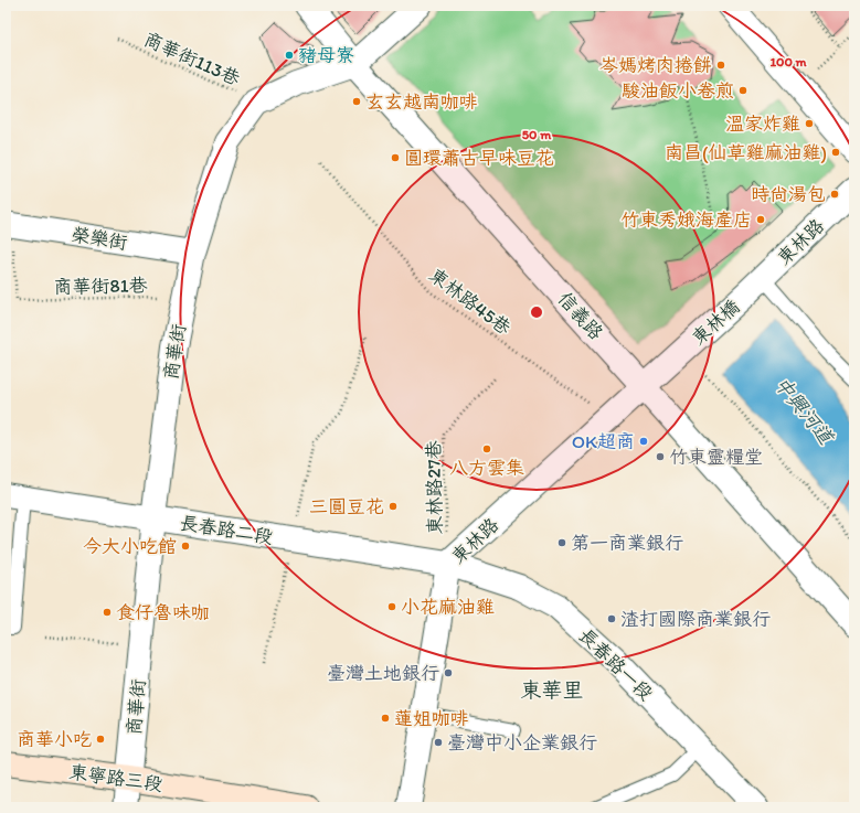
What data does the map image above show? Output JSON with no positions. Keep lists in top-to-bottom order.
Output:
{
  "streets": {
    "main road": ["東寧路三段"],
    "street": [
      "榮樂街",
      "東林路",
      "信義路",
      "東林橋",
      "商華街",
      "長春路二段",
      "長春路一段"
    ],
    "path": [
      "商華街113巷",
      "商華街81巷",
      "東林路45巷",
      "東林路27巷"
    ]
  },
  "crossings": [
    ["商華街113巷", "商華街"],
    ["榮樂街", "商華街81巷"],
    ["榮樂街", "商華街"],
    ["東林路", "東林路45巷"],
    ["東林路", "信義路"],
    ["東林路", "東林橋"],
    ["東林路", "東林路27巷"],
    ["東林路", "長春路二段"],
    ["東林路", "長春路一段"],
    ["商華街81巷", "商華街"],
    ["信義路", "商華街"],
    ["商華街", "長春路二段"],
    ["商華街", "東寧路三段"],
    ["東林路27巷", "長春路二段"],
    ["東林路27巷", "長春路一段"],
    ["長春路二段", "長春路一段"]
  ],
  "districts": ["東華里"],
  "water": ["中興河道"],
  "places": [
    "豬母寮",
    "岑媽烤肉捲餅",
    "駿油飯小卷煎",
    "玄玄越南咖啡",
    "溫家炸雞",
    "南昌(仙草雞麻油雞)",
    "圓環蕭古早味豆花",
    "時尚湯包",
    "竹東秀娥海產店",
    "OK超商",
    "八方雲集",
    "竹東靈糧堂",
    "三圓豆花",
    "第一商業銀行",
    "今大小吃館",
    "小花麻油雞",
    "食仔魯味咖",
    "渣打國際商業銀行",
    "臺灣土地銀行",
    "蓮姐咖啡",
    "商華小吃",
    "臺灣中小企業銀行"
  ],
  "rings": ["100 m", "50 m"]
}
